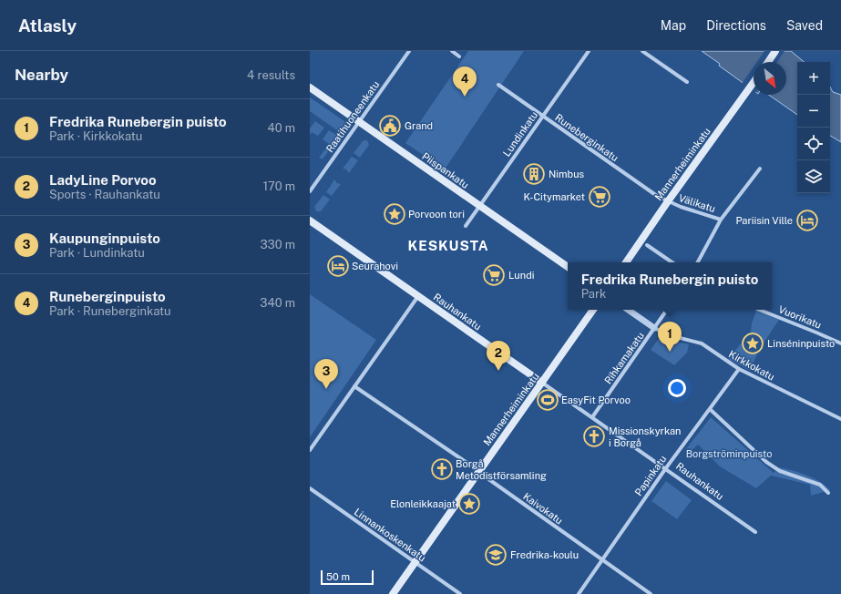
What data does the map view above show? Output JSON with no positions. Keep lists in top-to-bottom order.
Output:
{
  "streets": {
    "main road": ["Mannerheiminkatu", "Piispankatu", "Rauhankatu"],
    "street": [
      "Raatihuoneenkatu",
      "Lundinkatu",
      "Runeberginkatu",
      "Välikatu",
      "Vuorikatu",
      "Rihkamakatu",
      "Kirkkokatu",
      "Papinkatu",
      "Kaivokatu",
      "Linnankoskenkatu"
    ]
  },
  "crossings": [
    ["Raatihuoneenkatu", "Piispankatu"],
    ["Lundinkatu", "Runeberginkatu"],
    ["Lundinkatu", "Piispankatu"],
    ["Runeberginkatu", "Mannerheiminkatu"],
    ["Runeberginkatu", "Välikatu"],
    ["Mannerheiminkatu", "Välikatu"],
    ["Mannerheiminkatu", "Rauhankatu"],
    ["Mannerheiminkatu", "Kaivokatu"],
    ["Mannerheiminkatu", "Linnankoskenkatu"],
    ["Rauhankatu", "Rihkamakatu"],
    ["Rauhankatu", "Papinkatu"],
    ["Rihkamakatu", "Kirkkokatu"],
    ["Kirkkokatu", "Papinkatu"],
    ["Papinkatu", "Kaivokatu"]
  ],
  "districts": ["KESKUSTA"],
  "parks": ["Borgströminpuisto"],
  "places": {
    "public building": ["Grand"],
    "building": ["Nimbus"],
    "supermarket": ["K-Citymarket", "Lundi"],
    "place": ["Porvoon tori", "Linséninpuisto", "Elonleikkaajat"],
    "hotel": ["Pariisin Ville", "Seurahovi"],
    "sports": ["EasyFit Porvoo"],
    "church": ["Missionskyrkan i Borgå", "Borgå Metodistförsamling"],
    "school or university": ["Fredrika-koulu"]
  },
  "scale_bar": "50 m",
  "north": "bottom right",
  "page": {
    "header": "Atlasly",
    "nav": ["Map", "Directions", "Saved"],
    "heading": ["Nearby", "4 results"],
    "map_buttons": ["+", "−"],
    "pins": [
      "4",
      "1",
      "2",
      "3"
    ],
    "list": [
      {
        "mark": "1",
        "name": "Fredrika Runebergin puisto",
        "note": "Park · Kirkkokatu",
        "value": "40 m"
      },
      {
        "mark": "2",
        "name": "LadyLine Porvoo",
        "note": "Sports · Rauhankatu",
        "value": "170 m"
      },
      {
        "mark": "3",
        "name": "Kaupunginpuisto",
        "note": "Park · Lundinkatu",
        "value": "330 m"
      },
      {
        "mark": "4",
        "name": "Runeberginpuisto",
        "note": "Park · Runeberginkatu",
        "value": "340 m"
      }
    ],
    "popup": ["Fredrika Runebergin puisto", "Park"],
    "scale": "50 m"
  }
}
